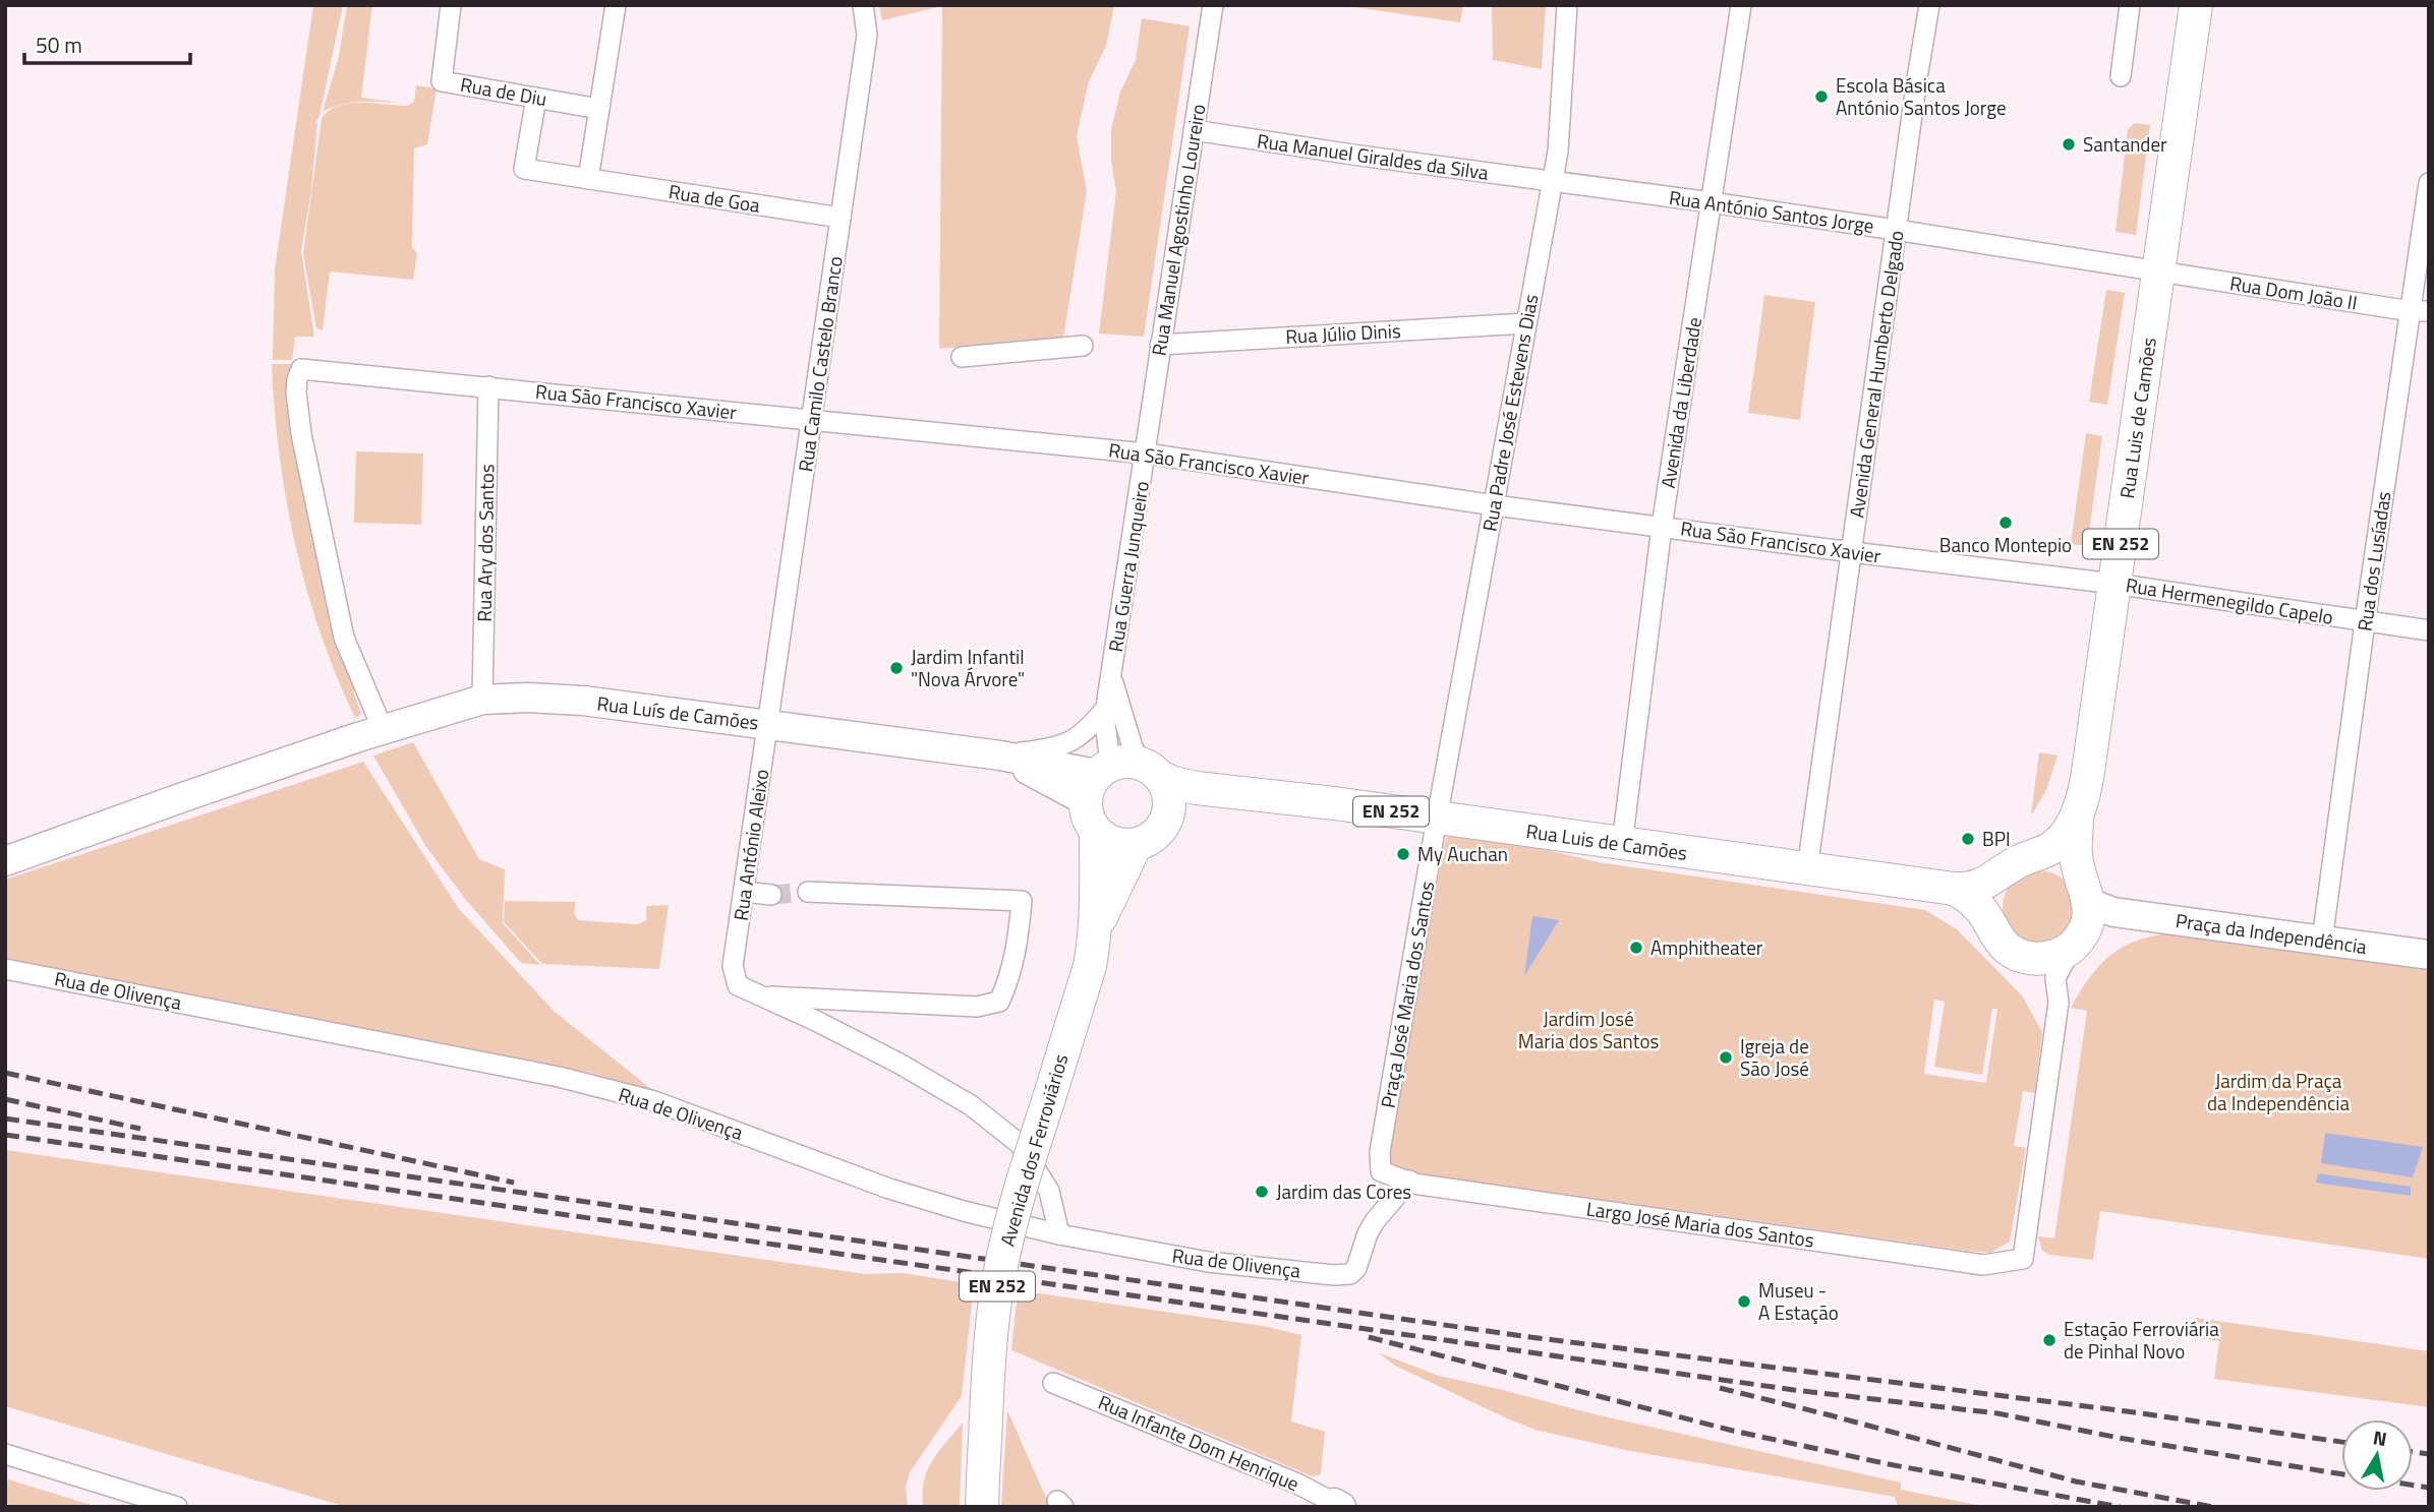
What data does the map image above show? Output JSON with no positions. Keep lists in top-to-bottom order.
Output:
{
  "streets": {
    "main road": [
      "Rua Luis de Camões",
      "EN 252",
      "Rua Luís de Camões",
      "Praça da Independência",
      "Avenida dos Ferroviários"
    ],
    "street": [
      "Rua de Diu",
      "Rua Manuel Giraldes da Silva",
      "Rua de Goa",
      "Rua António Santos Jorge",
      "Rua Manuel Agostinho Loureiro",
      "Rua Dom João II",
      "Rua Júlio Dinis",
      "Rua Camilo Castelo Branco",
      "Avenida General Humberto Delgado",
      "Rua São Francisco Xavier",
      "Avenida da Liberdade",
      "Rua Padre José Estevens Dias",
      "Rua Ary dos Santos",
      "Rua dos Lusíadas",
      "Rua Guerra Junqueiro",
      "Rua Hermenegildo Capelo",
      "Rua António Aleixo",
      "Rua de Olivença",
      "Praça José Maria dos Santos",
      "Largo José Maria dos Santos",
      "Rua Infante Dom Henrique"
    ]
  },
  "crossings": [
    ["Rua de Diu", "Rua de Goa"],
    ["Rua Manuel Giraldes da Silva", "Rua António Santos Jorge"],
    ["Rua Manuel Giraldes da Silva", "Rua Manuel Agostinho Loureiro"],
    ["Rua Manuel Giraldes da Silva", "Rua Padre José Estevens Dias"],
    ["Rua de Goa", "Rua Camilo Castelo Branco"],
    ["Rua António Santos Jorge", "Rua Dom João II"],
    ["Rua António Santos Jorge", "Avenida General Humberto Delgado"],
    ["Rua António Santos Jorge", "Avenida da Liberdade"],
    ["Rua António Santos Jorge", "Rua Padre José Estevens Dias"],
    ["Rua António Santos Jorge", "Rua Luis de Camões"],
    ["Rua António Santos Jorge", "EN 252"],
    ["Rua Manuel Agostinho Loureiro", "Rua Júlio Dinis"],
    ["Rua Manuel Agostinho Loureiro", "Rua São Francisco Xavier"],
    ["Rua Manuel Agostinho Loureiro", "Rua Guerra Junqueiro"],
    ["Rua Dom João II", "Rua Luis de Camões"],
    ["Rua Dom João II", "EN 252"],
    ["Rua Dom João II", "Rua dos Lusíadas"],
    ["Rua Júlio Dinis", "Rua Padre José Estevens Dias"],
    ["Rua Camilo Castelo Branco", "Rua São Francisco Xavier"],
    ["Rua Camilo Castelo Branco", "Rua Luís de Camões"],
    ["Rua Camilo Castelo Branco", "Rua António Aleixo"],
    ["Avenida General Humberto Delgado", "Rua São Francisco Xavier"],
    ["Avenida General Humberto Delgado", "Rua Luis de Camões"],
    ["Rua São Francisco Xavier", "Avenida da Liberdade"],
    ["Rua São Francisco Xavier", "Rua Padre José Estevens Dias"],
    ["Rua São Francisco Xavier", "Rua Luis de Camões"],
    ["Rua São Francisco Xavier", "Rua Ary dos Santos"],
    ["Rua São Francisco Xavier", "Rua Guerra Junqueiro"],
    ["Rua São Francisco Xavier", "Rua Hermenegildo Capelo"],
    ["Rua São Francisco Xavier", "Rua Luís de Camões"],
    ["Avenida da Liberdade", "Rua Luis de Camões"],
    ["Rua Padre José Estevens Dias", "Rua Luis de Camões"],
    ["Rua Padre José Estevens Dias", "Praça José Maria dos Santos"],
    ["Rua Luis de Camões", "EN 252"],
    ["Rua Luis de Camões", "Rua Hermenegildo Capelo"],
    ["Rua Luis de Camões", "Praça da Independência"],
    ["Rua Luis de Camões", "Praça José Maria dos Santos"],
    ["Rua Ary dos Santos", "Rua Luís de Camões"],
    ["EN 252", "Rua Guerra Junqueiro"],
    ["EN 252", "Rua Luís de Camões"],
    ["EN 252", "Avenida dos Ferroviários"],
    ["Rua dos Lusíadas", "Rua Hermenegildo Capelo"],
    ["Rua dos Lusíadas", "Praça da Independência"],
    ["Rua Guerra Junqueiro", "Rua Luís de Camões"],
    ["Rua Guerra Junqueiro", "Avenida dos Ferroviários"],
    ["Rua Luís de Camões", "Rua António Aleixo"],
    ["Rua Luís de Camões", "Avenida dos Ferroviários"],
    ["Rua de Olivença", "Largo José Maria dos Santos"],
    ["Praça José Maria dos Santos", "Largo José Maria dos Santos"]
  ],
  "parks": ["Jardim José Maria dos Santos", "Jardim da Praça da Independência"],
  "places": [
    "Escola Básica António Santos Jorge",
    "Santander",
    "Banco Montepio",
    "Jardim Infantil \"Nova Árvore\"",
    "BPI",
    "My Auchan",
    "Amphitheater",
    "Igreja de São José",
    "Jardim das Cores",
    "Museu - A Estação",
    "Estação Ferroviária de Pinhal Novo"
  ],
  "scale_bar": "50 m",
  "north": "top"
}
